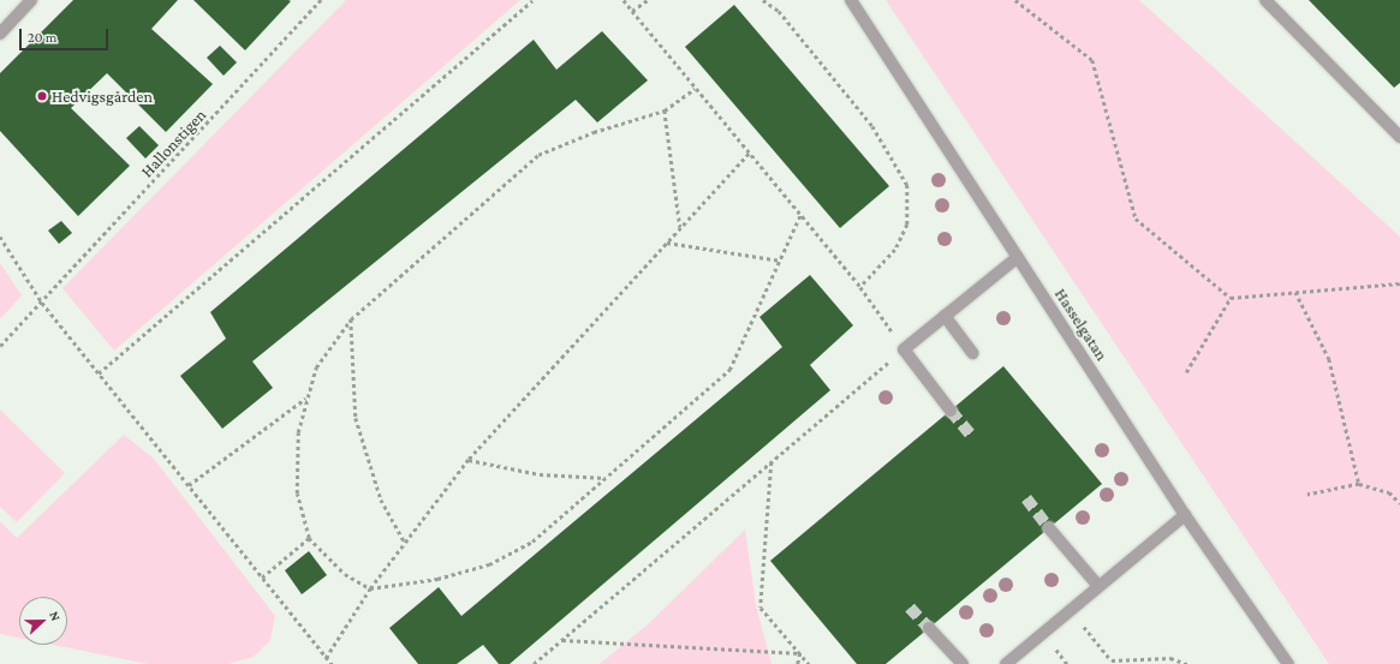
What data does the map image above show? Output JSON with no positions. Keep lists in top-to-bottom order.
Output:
{
  "streets": {
    "street": ["Hasselgatan"],
    "path": ["Hallonstigen"]
  },
  "places": ["Hedvigsgården"],
  "scale_bar": "20 m",
  "north": "right"
}
